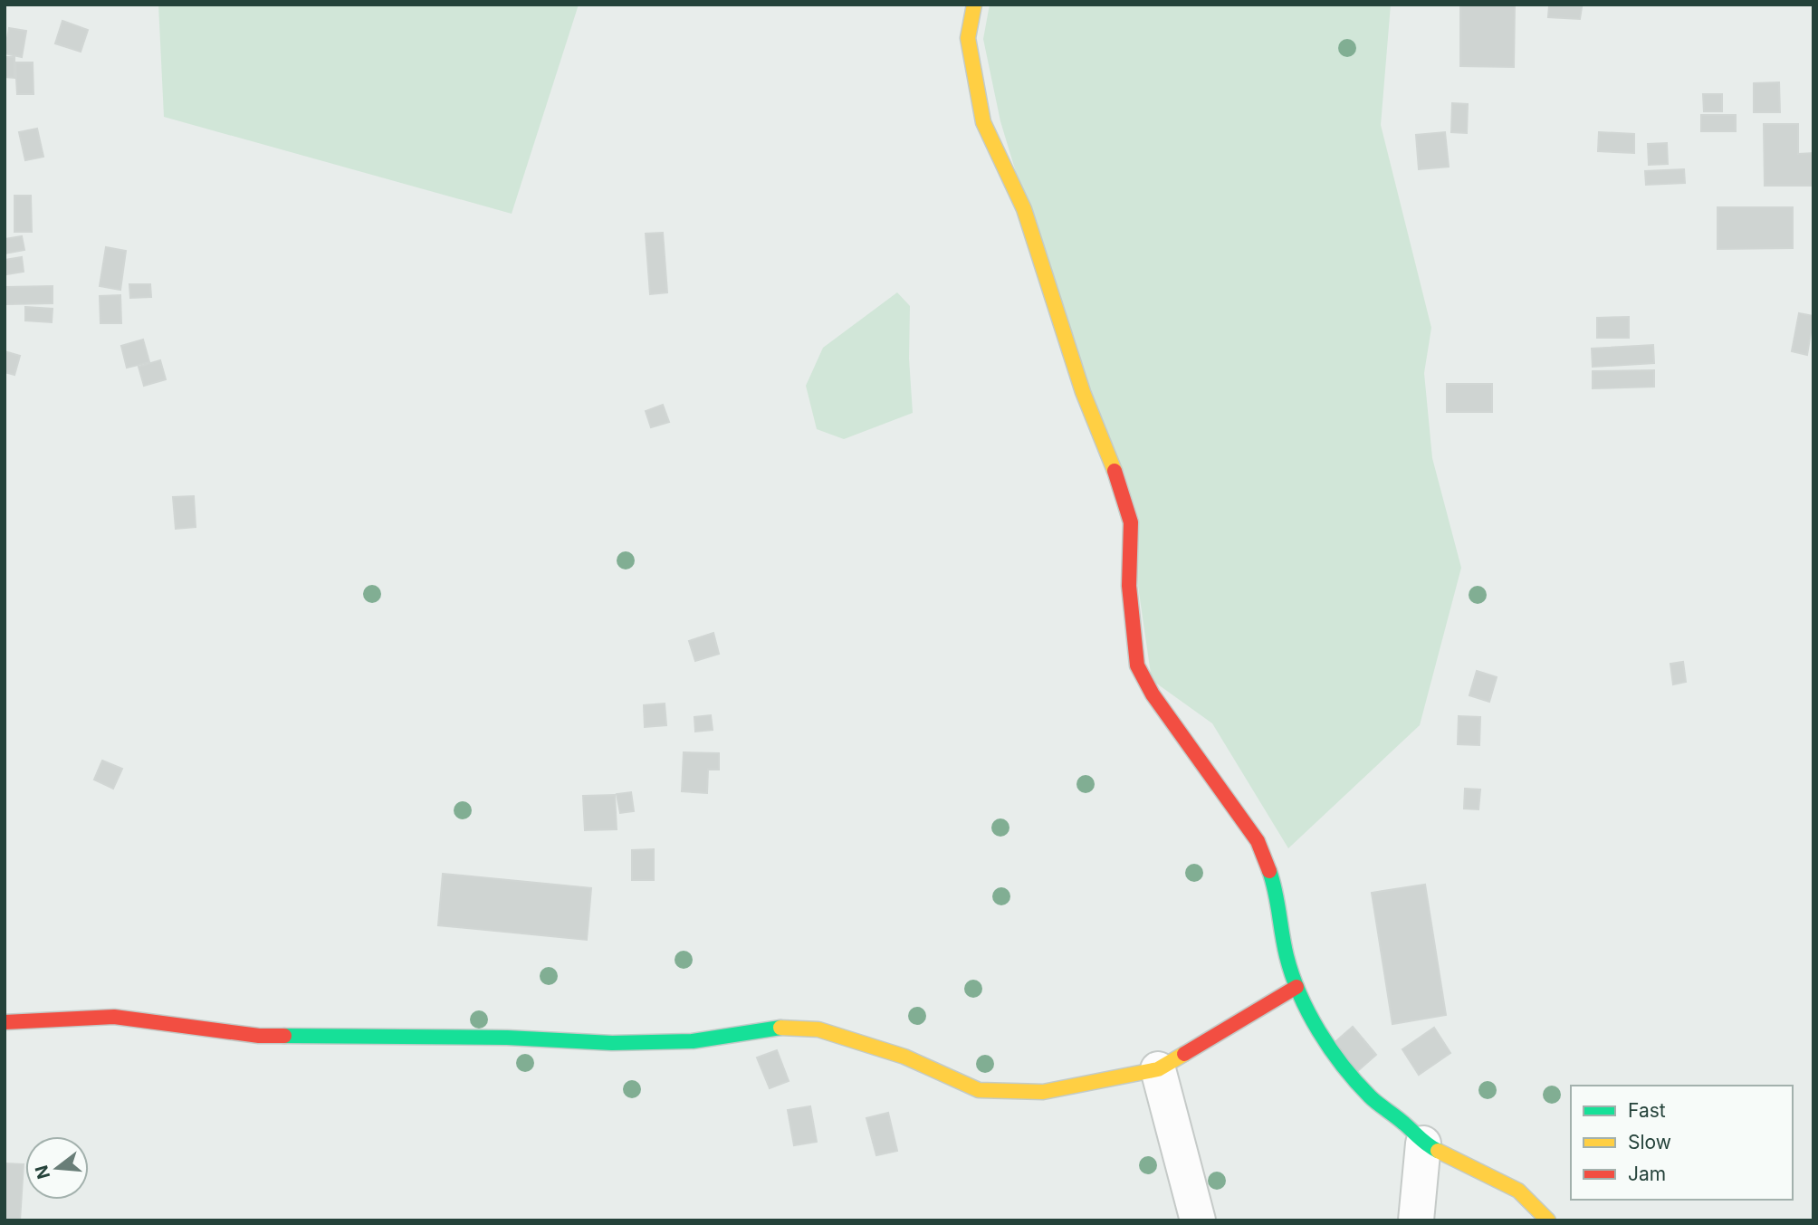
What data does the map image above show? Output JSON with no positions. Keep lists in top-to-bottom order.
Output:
{
  "legend": ["Fast", "Slow", "Jam"],
  "north": "left"
}
